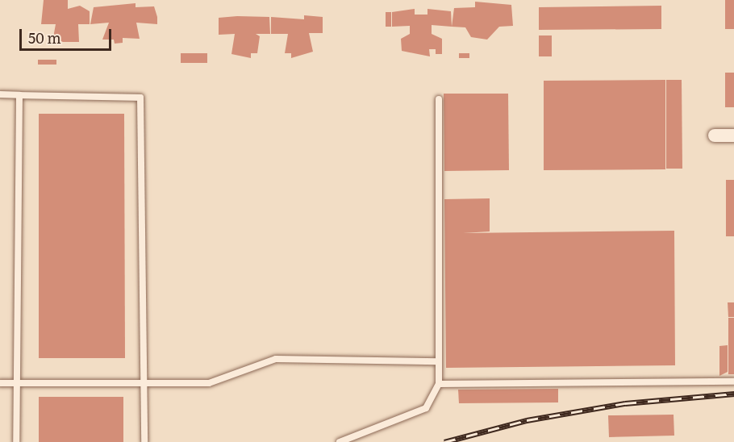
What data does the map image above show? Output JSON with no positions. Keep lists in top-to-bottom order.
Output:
{
  "scale_bar": "50 m"
}
